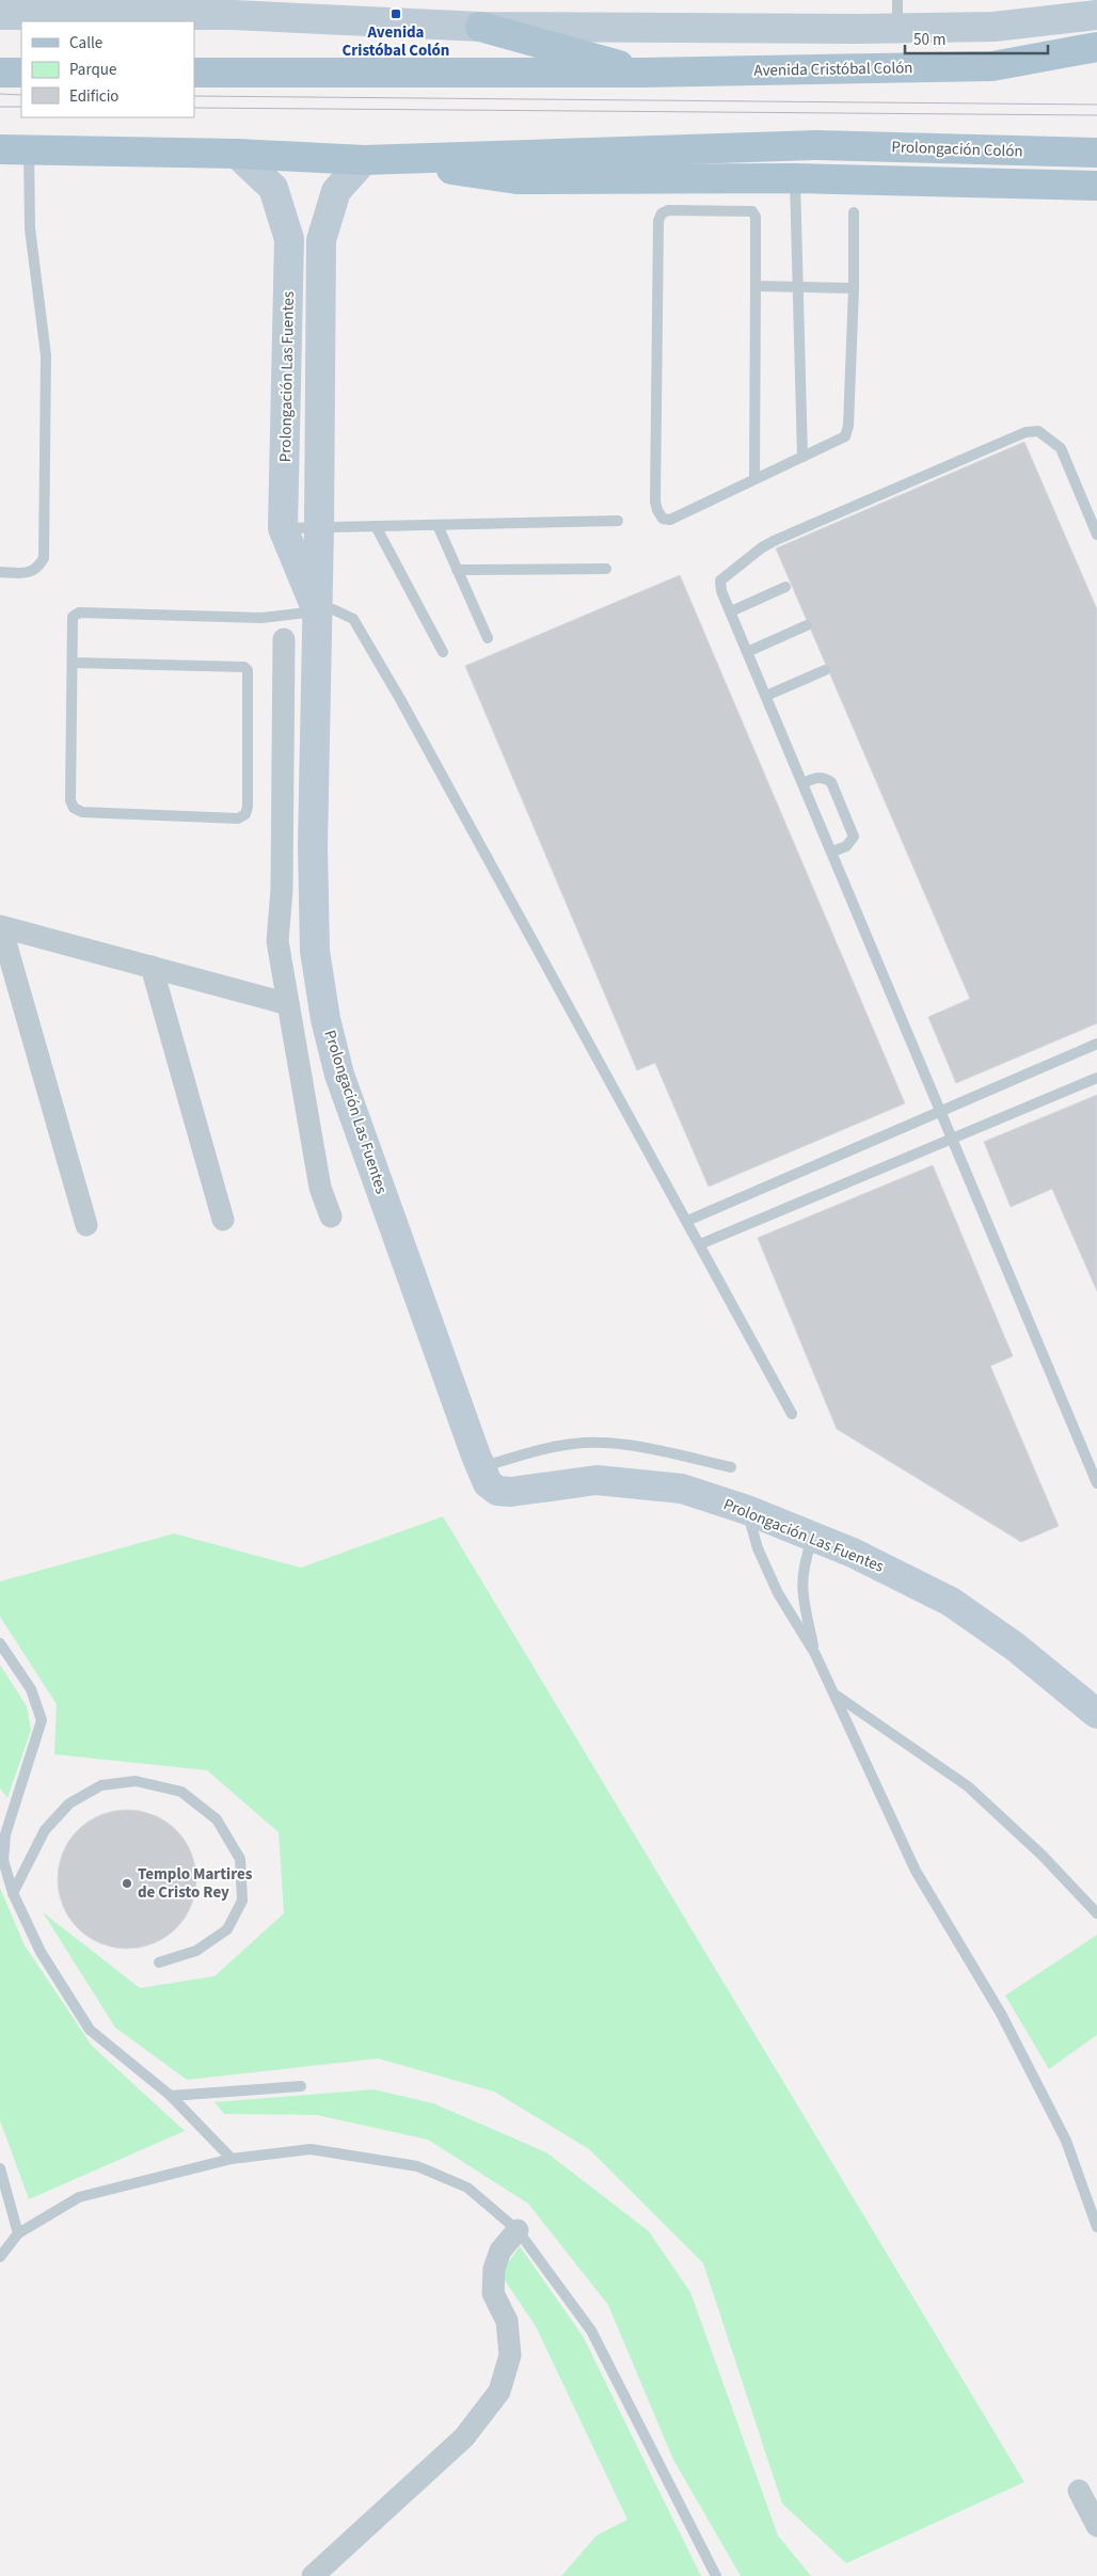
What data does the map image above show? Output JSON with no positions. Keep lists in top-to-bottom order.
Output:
{
  "streets": {
    "main road": ["Avenida Cristóbal Colón", "Prolongación Colón"],
    "street": ["Prolongación Las Fuentes"]
  },
  "crossings": [
    ["Prolongación Colón", "Prolongación Las Fuentes"]
  ],
  "places": {
    "transit": ["Avenida Cristóbal Colón"],
    "other": ["Templo Martires de Cristo Rey"]
  },
  "legend": ["Calle", "Parque", "Edificio"],
  "scale_bar": "50 m"
}
